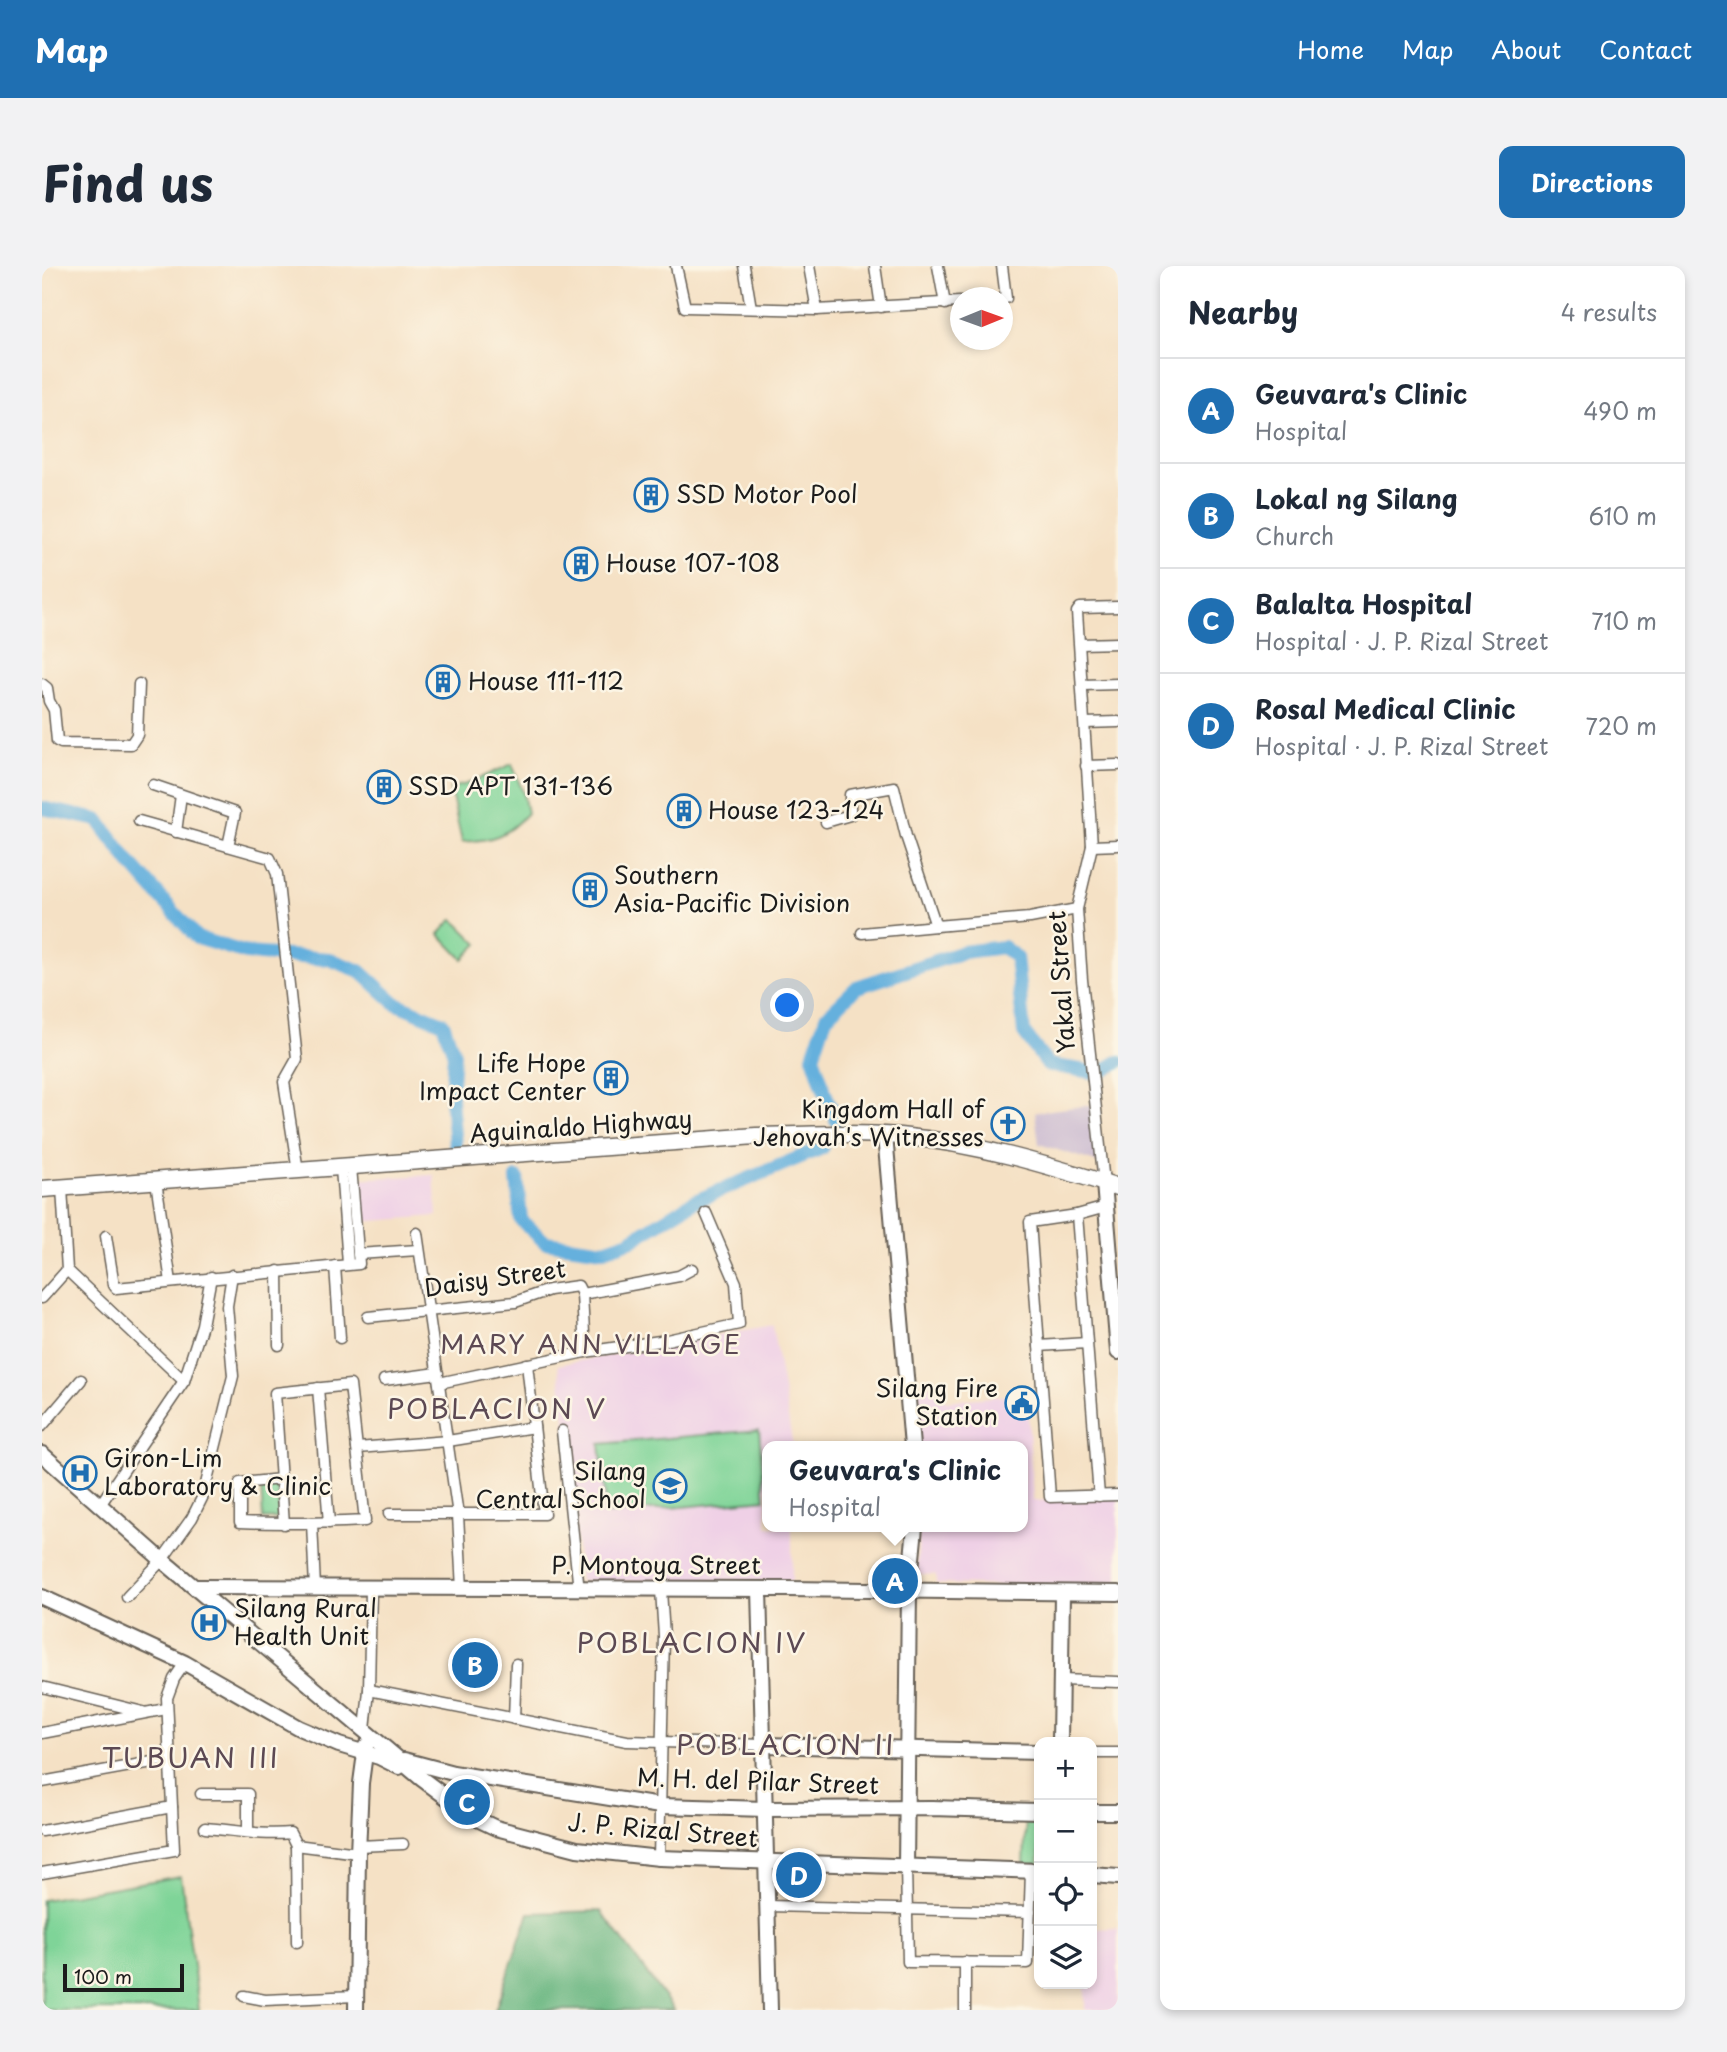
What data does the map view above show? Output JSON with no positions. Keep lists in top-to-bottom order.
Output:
{
  "streets": {
    "main road": ["Aguinaldo Highway"],
    "street": [
      "Yakal Street",
      "Daisy Street",
      "P. Montoya Street",
      "M. H. del Pilar Street",
      "J. P. Rizal Street"
    ]
  },
  "crossings": [
    ["Yakal Street", "Aguinaldo Highway"],
    ["P. Montoya Street", "J. P. Rizal Street"],
    ["M. H. del Pilar Street", "J. P. Rizal Street"]
  ],
  "districts": [
    "MARY ANN VILLAGE",
    "POBLACION V",
    "POBLACION IV",
    "POBLACION II",
    "TUBUAN III"
  ],
  "places": {
    "building": [
      "SSD Motor Pool",
      "House 107-108",
      "House 111-112",
      "SSD APT 131-136",
      "House 123-124",
      "Southern Asia-Pacific Division",
      "Life Hope Impact Center"
    ],
    "church": ["Kingdom Hall of Jehovah's Witnesses"],
    "public building": ["Silang Fire Station"],
    "hospital": ["Giron-Lim Laboratory & Clinic", "Silang Rural Health Unit"],
    "school or university": ["Silang Central School"]
  },
  "scale_bar": "100 m",
  "north": "right",
  "page": {
    "header": "Map",
    "nav": [
      "Home",
      "Map",
      "About",
      "Contact"
    ],
    "title": "Find us",
    "buttons": "Directions",
    "heading": ["Nearby", "4 results"],
    "list": [
      {
        "mark": "A",
        "name": "Geuvara's Clinic",
        "note": "Hospital",
        "value": "490 m"
      },
      {
        "mark": "B",
        "name": "Lokal ng Silang",
        "note": "Church",
        "value": "610 m"
      },
      {
        "mark": "C",
        "name": "Balalta Hospital",
        "note": "Hospital · J. P. Rizal Street",
        "value": "710 m"
      },
      {
        "mark": "D",
        "name": "Rosal Medical Clinic",
        "note": "Hospital · J. P. Rizal Street",
        "value": "720 m"
      }
    ],
    "popup": ["Geuvara's Clinic", "Hospital"],
    "pins": [
      "A",
      "B",
      "C",
      "D"
    ],
    "map_buttons": ["+", "−"],
    "scale": "100 m"
  }
}
